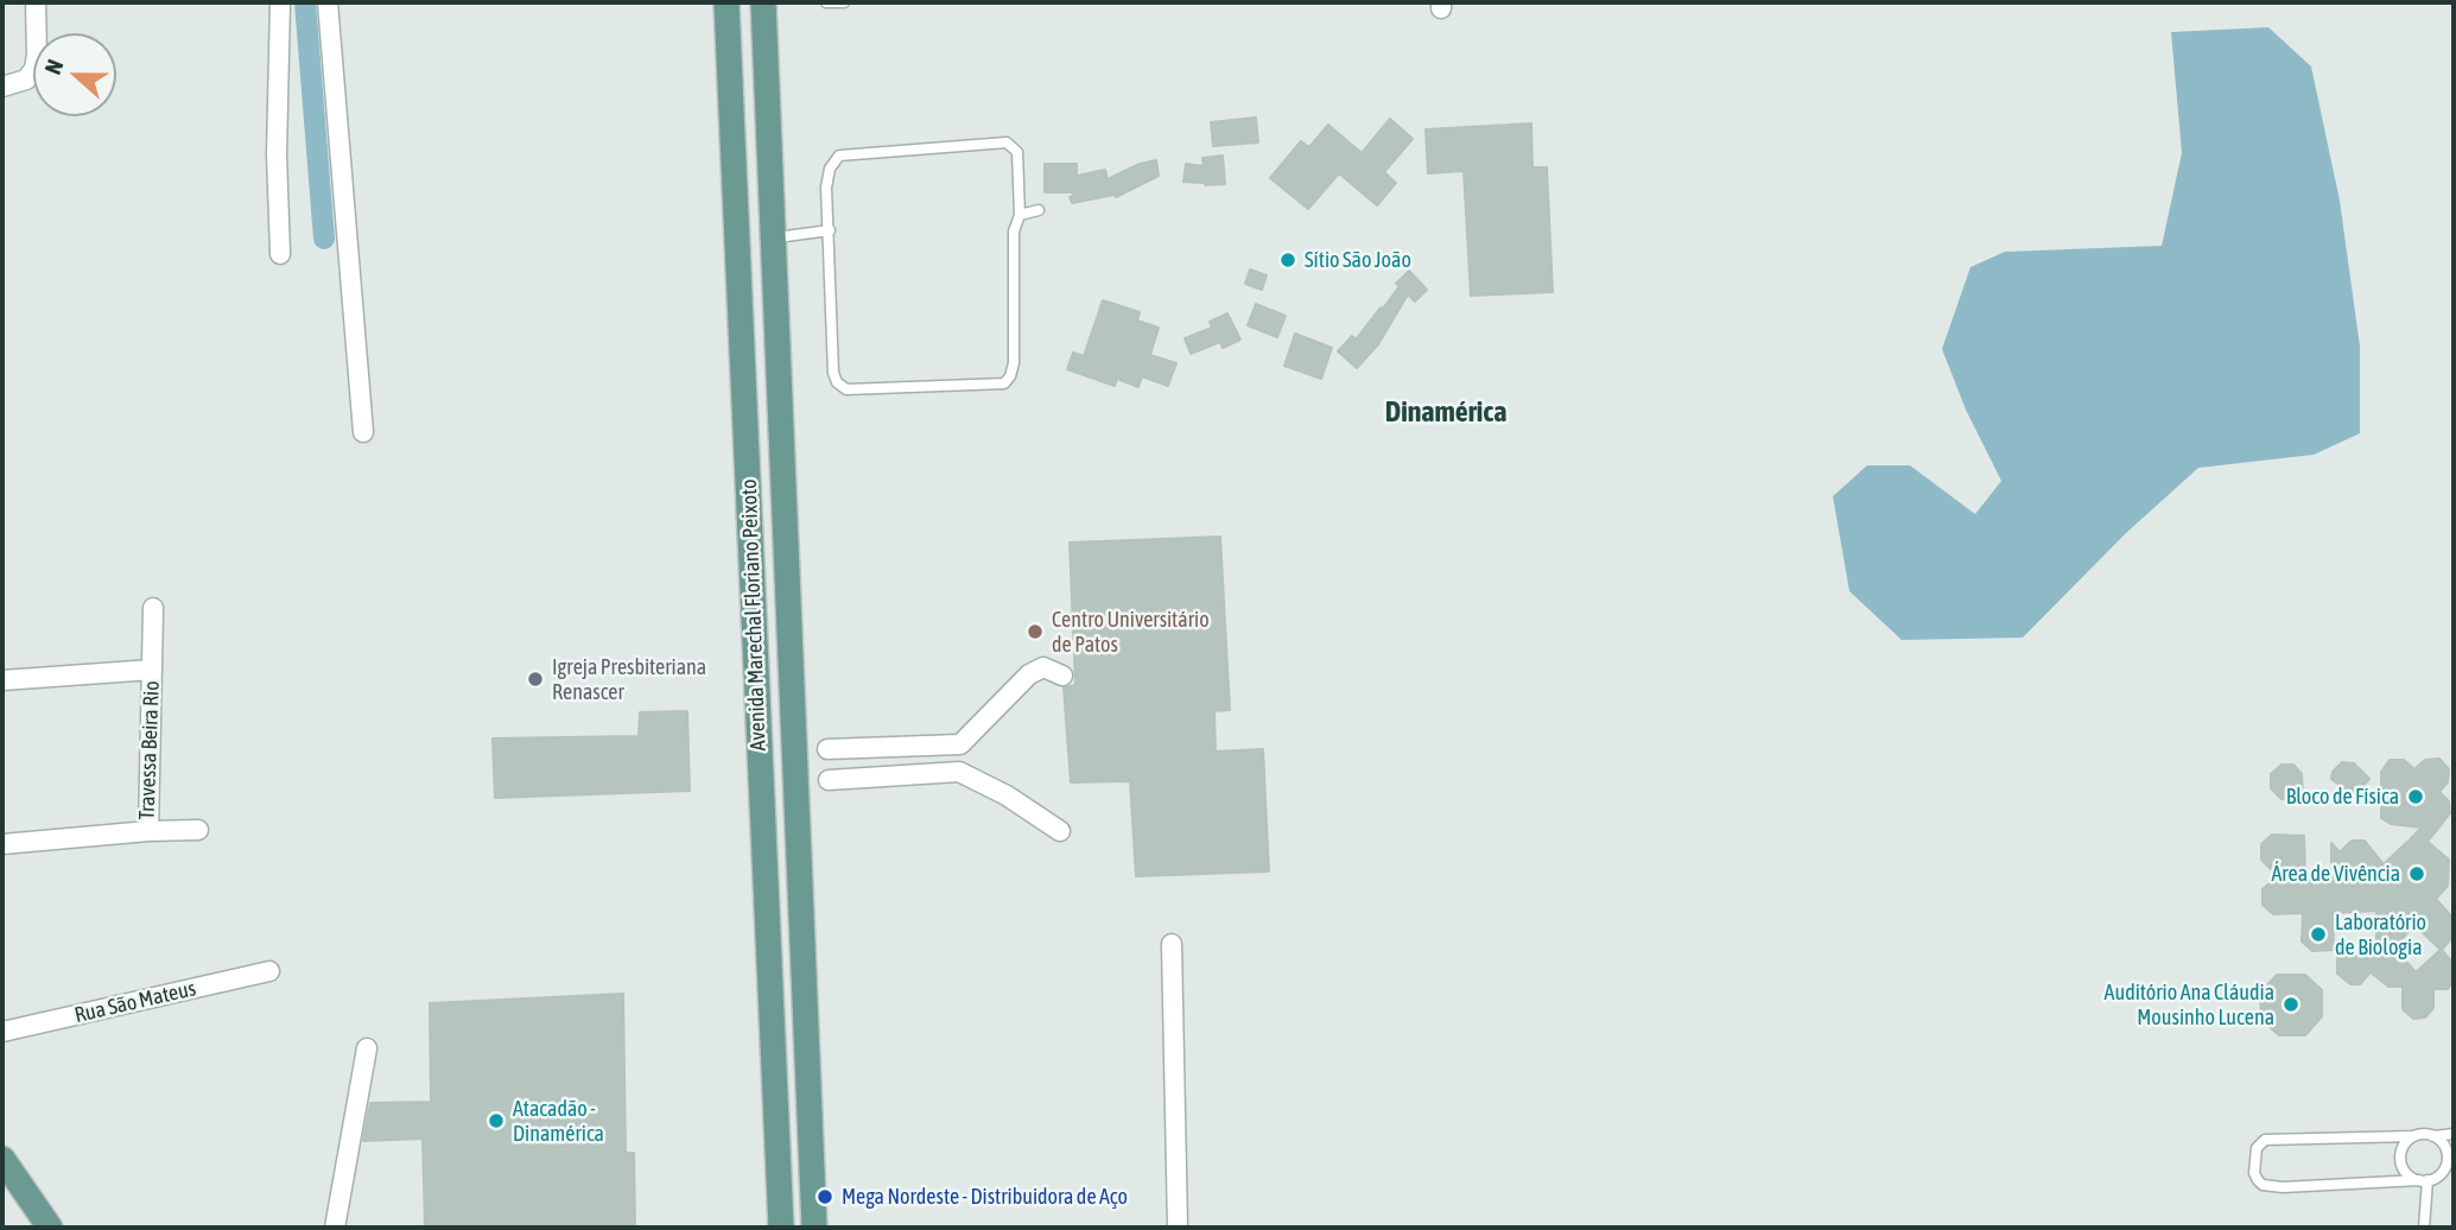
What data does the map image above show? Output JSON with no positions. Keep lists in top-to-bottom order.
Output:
{
  "streets": {
    "main road": ["Avenida Marechal Floriano Peixoto"],
    "street": ["Travessa Beira Rio", "Rua São Mateus"]
  },
  "districts": ["Dinamérica"],
  "places": [
    "Sítio São João",
    "Centro Universitário de Patos",
    "Igreja Presbiteriana Renascer",
    "Bloco de Física",
    "Área de Vivência",
    "Laboratório de Biologia",
    "Auditório Ana Cláudia Mousinho Lucena",
    "Atacadão - Dinamérica",
    "Mega Nordeste - Distribuidora de Aço"
  ],
  "north": "left"
}
